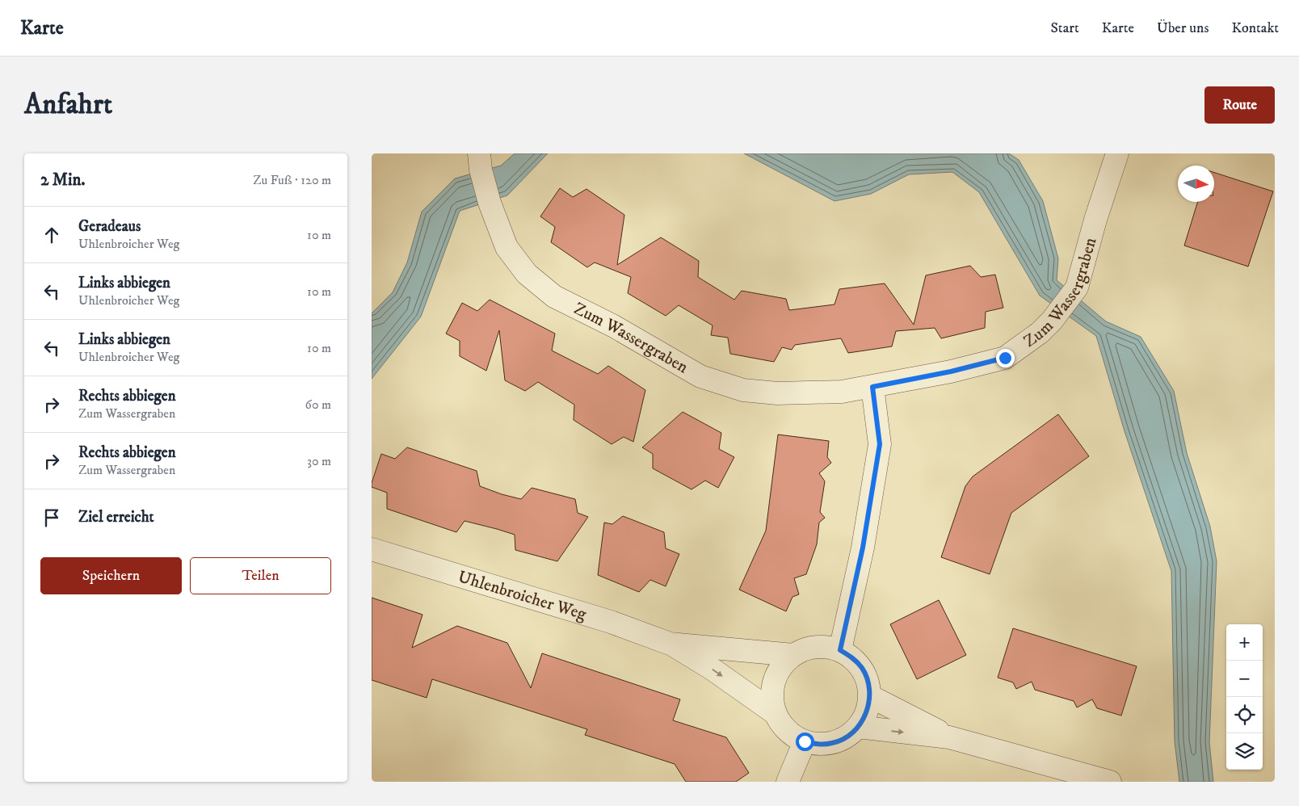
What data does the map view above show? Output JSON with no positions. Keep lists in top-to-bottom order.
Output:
{
  "streets": {
    "street": ["Zum Wassergraben", "Uhlenbroicher Weg"]
  },
  "north": "right",
  "page": {
    "header": "Karte",
    "nav": [
      "Start",
      "Karte",
      "Über uns",
      "Kontakt"
    ],
    "buttons": [
      "Route",
      ["Speichern", "Teilen"]
    ],
    "title": "Anfahrt",
    "heading": ["2 Min.", "Zu Fuß · 120 m"],
    "list": [
      ["Geradeaus", "Uhlenbroicher Weg", "10 m"],
      ["Links abbiegen", "Uhlenbroicher Weg", "10 m"],
      ["Links abbiegen", "Uhlenbroicher Weg", "10 m"],
      ["Rechts abbiegen", "Zum Wassergraben", "60 m"],
      ["Rechts abbiegen", "Zum Wassergraben", "30 m"],
      "Ziel erreicht"
    ],
    "map_buttons": ["+", "−"]
  }
}
